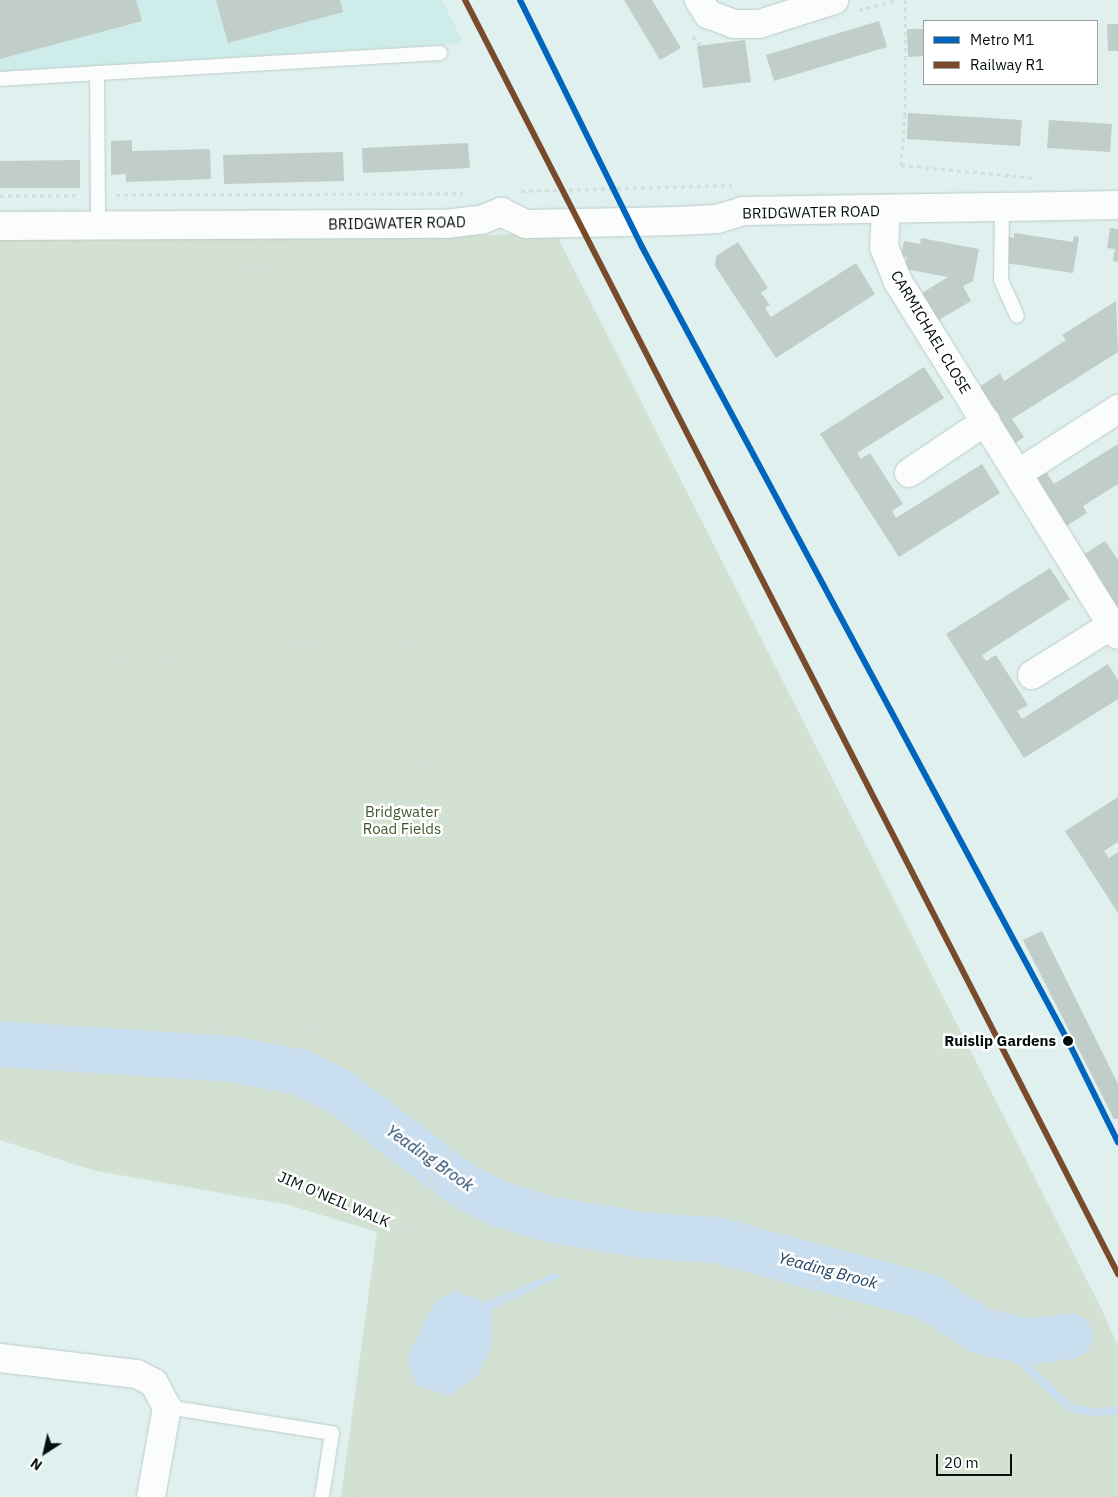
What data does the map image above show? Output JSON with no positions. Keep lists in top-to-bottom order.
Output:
{
  "streets": {
    "street": ["BRIDGWATER ROAD", "CARMICHAEL CLOSE"],
    "path": ["JIM O'NEIL WALK"]
  },
  "crossings": [
    ["BRIDGWATER ROAD", "CARMICHAEL CLOSE"]
  ],
  "water": ["Yeading Brook"],
  "parks": ["Bridgwater Road Fields"],
  "places": ["Ruislip Gardens"],
  "lines": ["metro line M1", "rail line R1"],
  "legend": ["Metro M1", "Railway R1"],
  "scale_bar": "20 m",
  "north": "bottom left"
}
